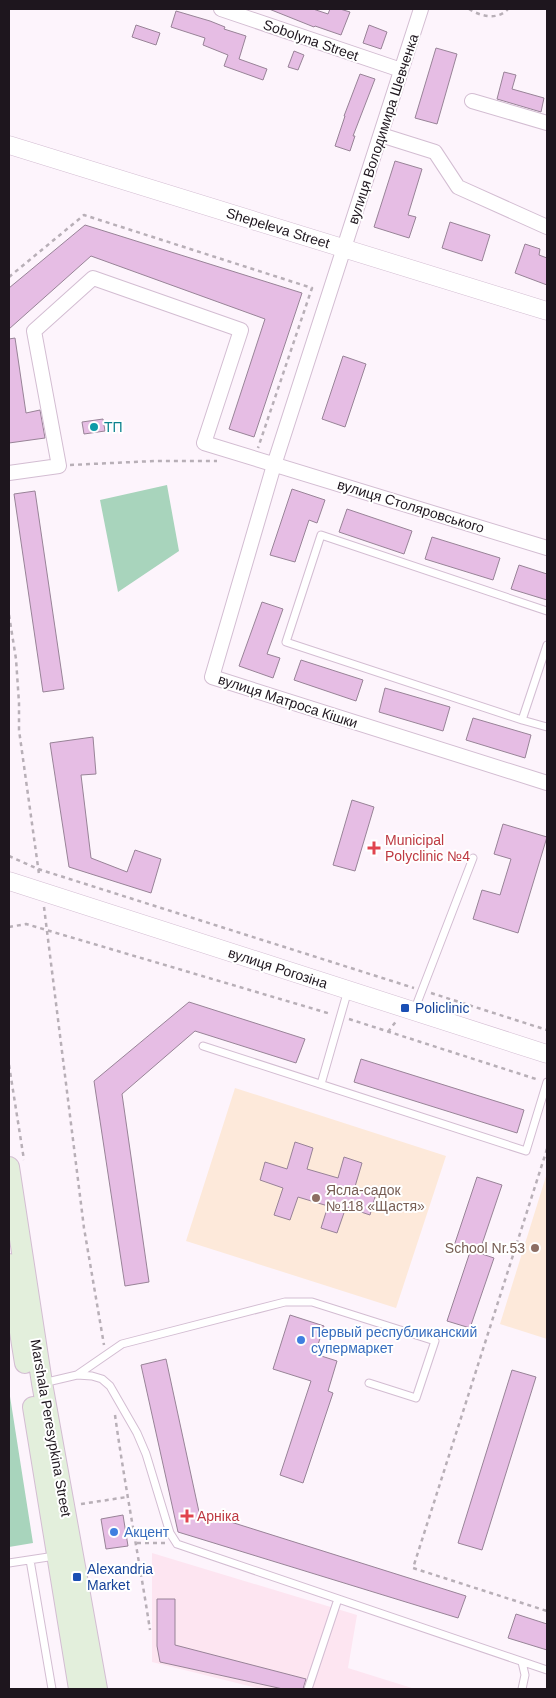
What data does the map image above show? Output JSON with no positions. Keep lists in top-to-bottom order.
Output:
{
  "streets": {
    "main road": ["Marshala Peresypkina Street"],
    "street": [
      "Sobolyna Street",
      "вулиця Володимира Шевченка",
      "Shepeleva Street",
      "вулиця Столяровського",
      "вулиця Матроса Кішки",
      "вулиця Рогозіна"
    ]
  },
  "crossings": [
    ["Sobolyna Street", "вулиця Володимира Шевченка"],
    ["вулиця Володимира Шевченка", "Shepeleva Street"],
    ["вулиця Володимира Шевченка", "вулиця Столяровського"],
    ["вулиця Володимира Шевченка", "вулиця Матроса Кішки"],
    ["вулиця Столяровського", "вулиця Матроса Кішки"]
  ],
  "places": {
    "other": [
      "ТП",
      "Ясла-садок №118 «Щастя»",
      "School Nr.53",
      "Первый республиканский супермаркет",
      "Акцент"
    ],
    "health": ["Municipal Polyclinic №4", "Арніка"],
    "transit": ["Policlinic", "Alexandria Market"]
  }
}
